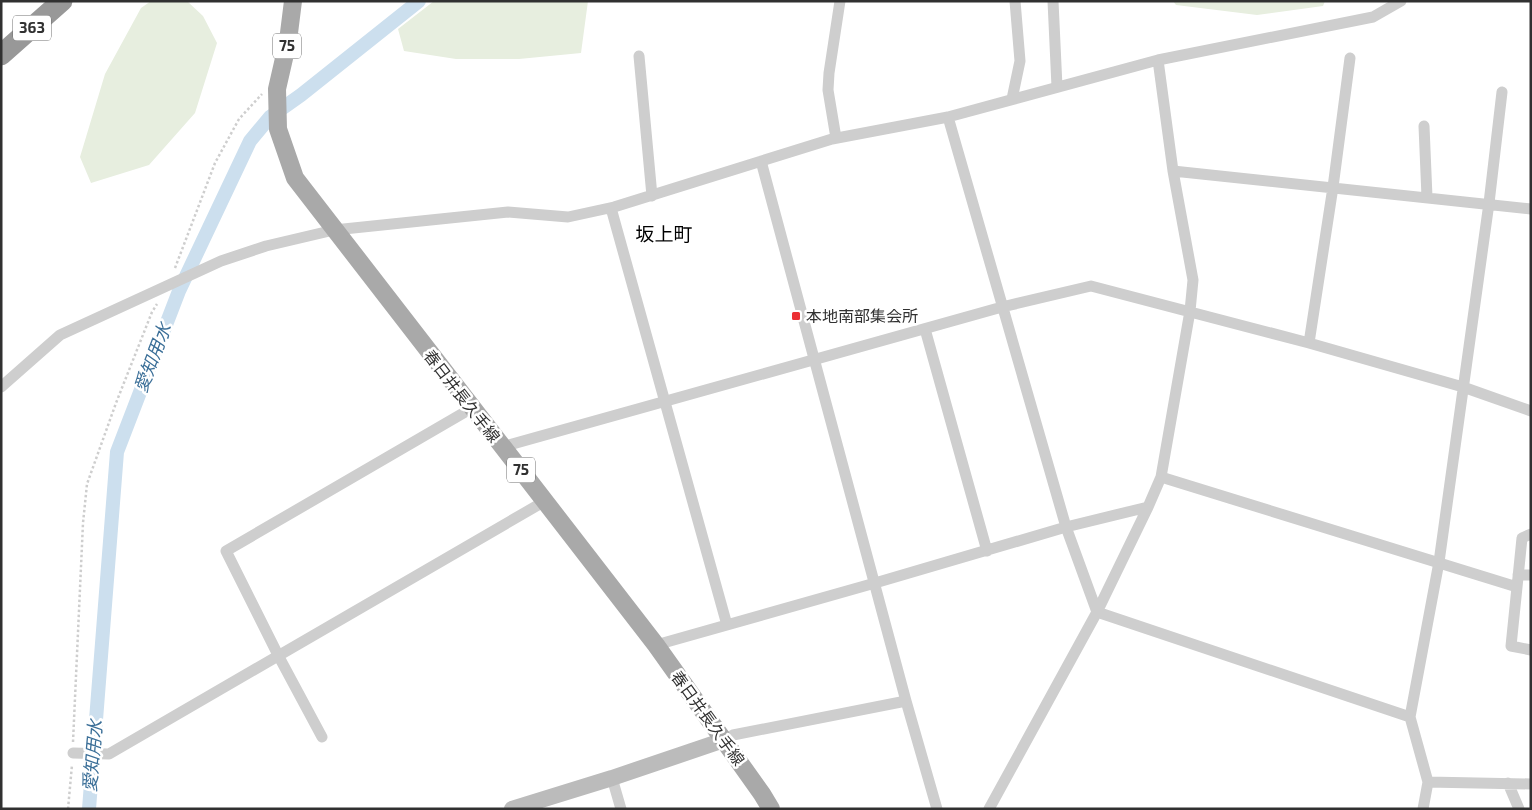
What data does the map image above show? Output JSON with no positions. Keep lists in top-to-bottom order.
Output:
{
  "streets": {
    "highway": ["363"],
    "main road": ["75", "春日井長久手線"]
  },
  "districts": ["坂上町"],
  "water": ["愛知用水"],
  "places": {
    "transit": ["本地南部集会所"]
  }
}
